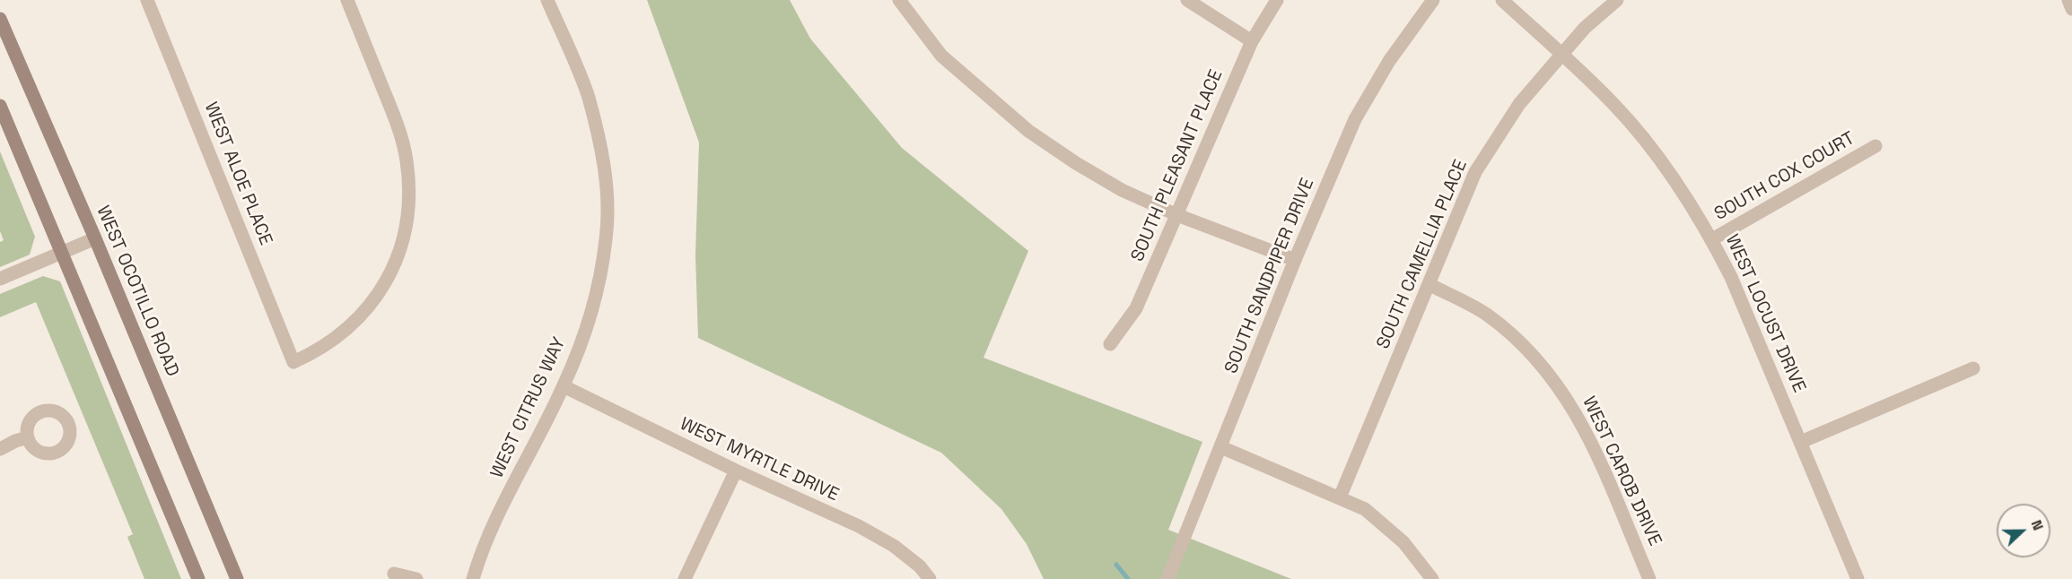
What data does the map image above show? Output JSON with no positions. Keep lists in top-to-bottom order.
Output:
{
  "streets": {
    "main road": ["WEST OCOTILLO ROAD"],
    "street": [
      "SOUTH PLEASANT PLACE",
      "WEST ALOE PLACE",
      "SOUTH COX COURT",
      "SOUTH CAMELLIA PLACE",
      "SOUTH SANDPIPER DRIVE",
      "WEST LOCUST DRIVE",
      "WEST CITRUS WAY",
      "WEST MYRTLE DRIVE",
      "WEST CAROB DRIVE"
    ]
  },
  "crossings": [
    ["SOUTH COX COURT", "WEST LOCUST DRIVE"],
    ["SOUTH CAMELLIA PLACE", "WEST LOCUST DRIVE"],
    ["SOUTH CAMELLIA PLACE", "WEST CAROB DRIVE"],
    ["WEST CITRUS WAY", "WEST MYRTLE DRIVE"]
  ],
  "north": "right"
}
